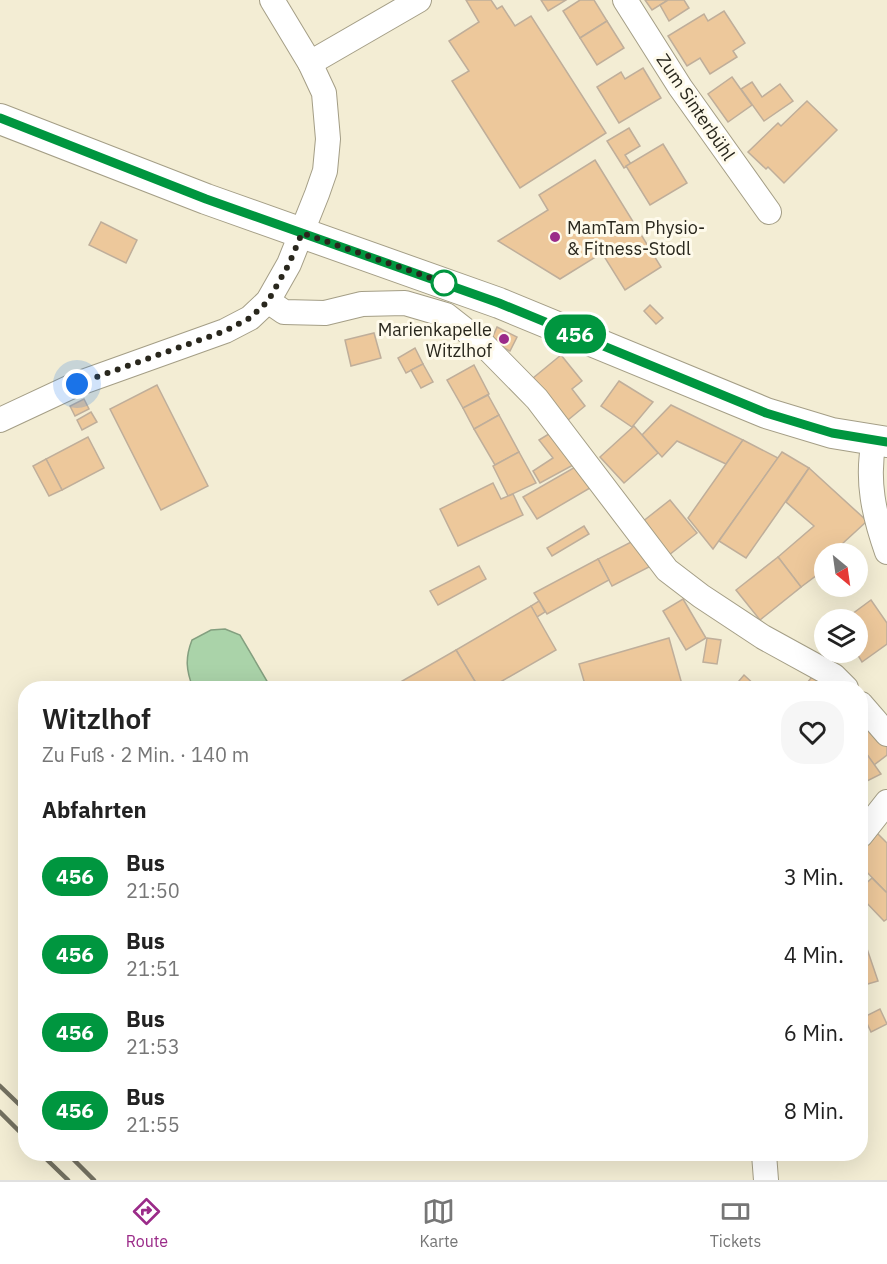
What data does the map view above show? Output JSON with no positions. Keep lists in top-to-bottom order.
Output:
{
  "streets": {
    "street": ["Zum Sinterbühl"]
  },
  "places": ["MamTam Physio- & Fitness-Stodl", "Marienkapelle Witzlhof"],
  "lines": ["bus line 456"],
  "north": "bottom right",
  "page": {
    "on_map": "456",
    "heading": [
      ["Witzlhof", "Zu Fuß · 2 Min. · 140 m"],
      "Abfahrten"
    ],
    "list": [
      {
        "mark": "456",
        "name": "Bus",
        "note": "21:50",
        "value": "3 Min."
      },
      {
        "mark": "456",
        "name": "Bus",
        "note": "21:51",
        "value": "4 Min."
      },
      {
        "mark": "456",
        "name": "Bus",
        "note": "21:53",
        "value": "6 Min."
      },
      {
        "mark": "456",
        "name": "Bus",
        "note": "21:55",
        "value": "8 Min."
      }
    ],
    "tabs": ["Route", "Karte", "Tickets"]
  }
}
